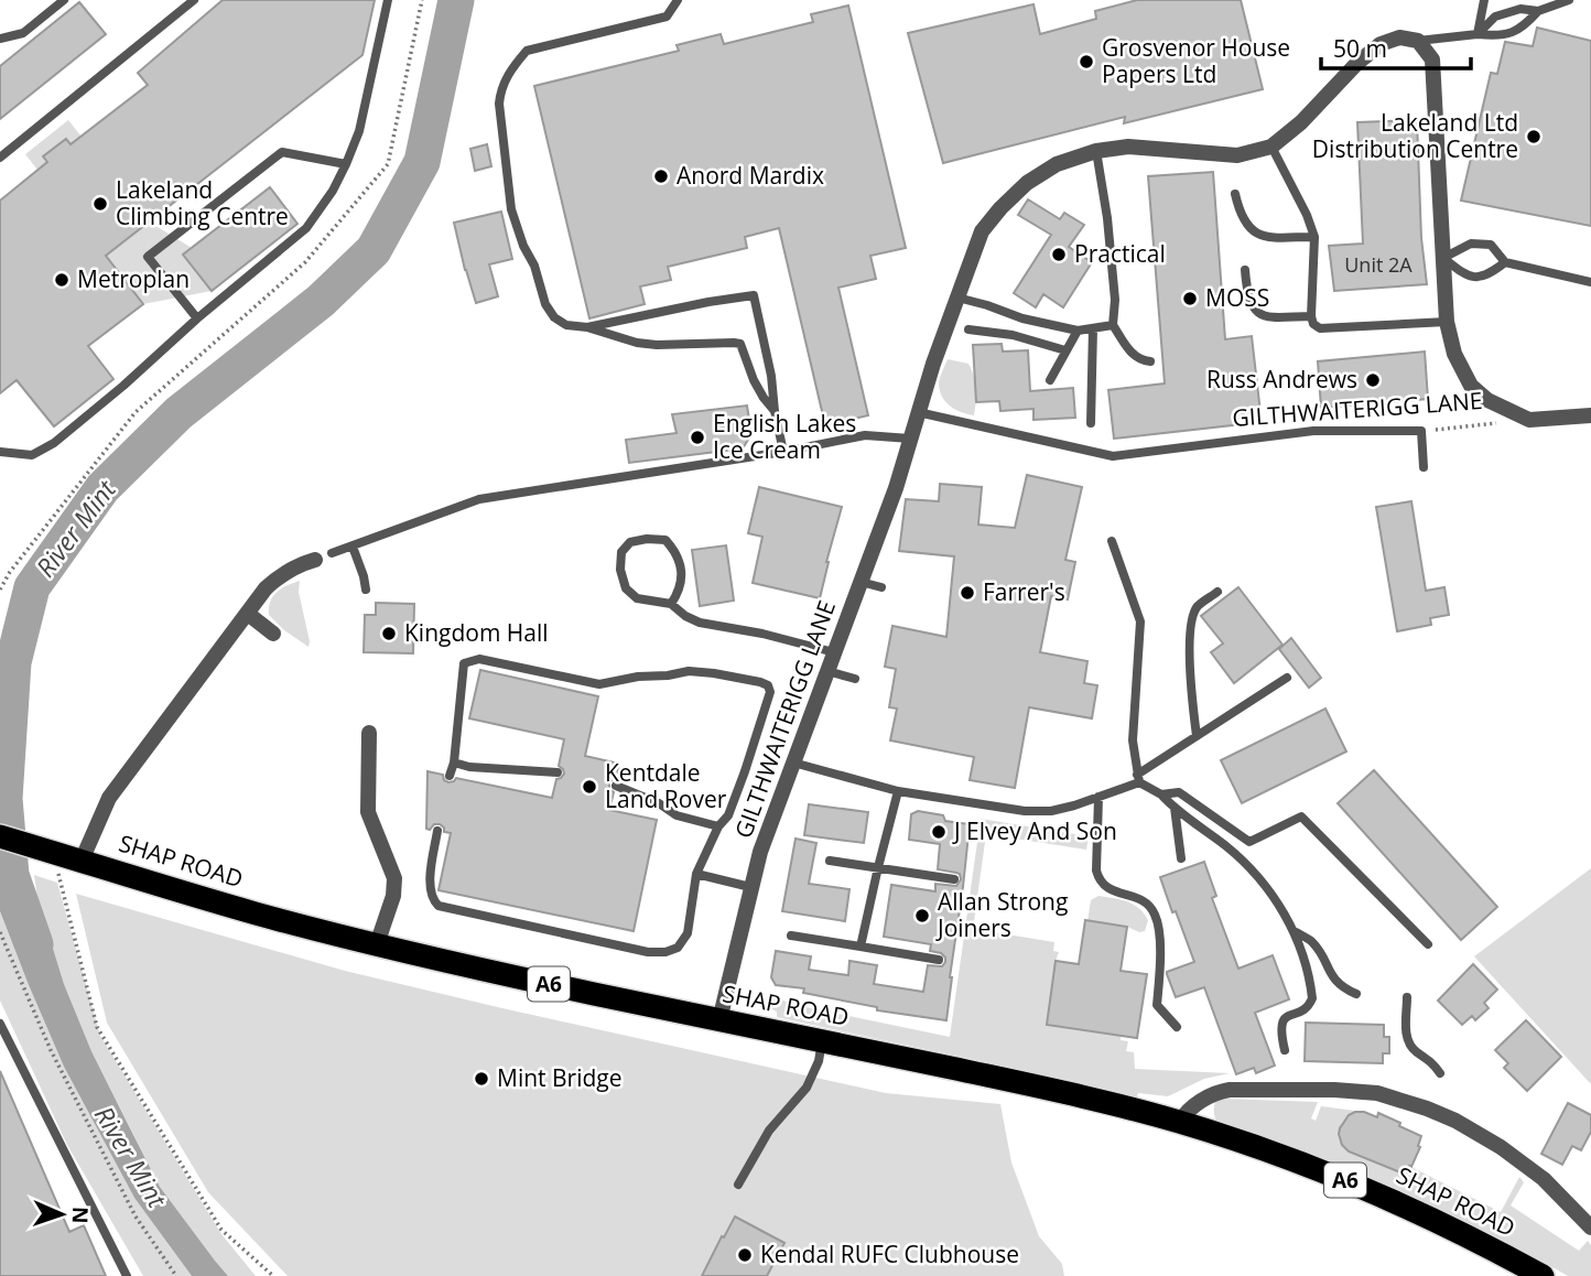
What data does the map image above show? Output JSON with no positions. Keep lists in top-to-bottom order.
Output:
{
  "streets": {
    "highway": ["SHAP ROAD", "A6"],
    "street": ["GILTHWAITERIGG LANE"]
  },
  "crossings": [
    ["GILTHWAITERIGG LANE", "SHAP ROAD"]
  ],
  "water": ["River Mint"],
  "places": [
    "Grosvenor House Papers Ltd",
    "Lakeland Ltd Distribution Centre",
    "Anord Mardix",
    "Lakeland Climbing Centre",
    "Practical",
    "Metroplan",
    "MOSS",
    "Russ Andrews",
    "English Lakes Ice Cream",
    "Farrer's",
    "Kingdom Hall",
    "Kentdale Land Rover",
    "J Elvey And Son",
    "Allan Strong Joiners",
    "Mint Bridge",
    "Kendal RUFC Clubhouse"
  ],
  "house_numbers": ["Unit 2A"],
  "scale_bar": "50 m",
  "north": "right"
}
